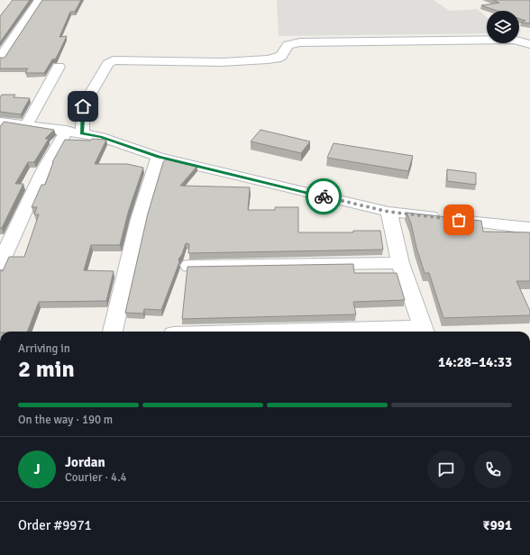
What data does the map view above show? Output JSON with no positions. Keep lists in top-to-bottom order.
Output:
{
  "page": {
    "heading": ["2 min", "Arriving in", "14:28–14:33"],
    "panel": [
      "Jordan",
      "Courier · 4.4",
      "Order #9971",
      "₹991"
    ],
    "bar": "On the way · 190 m",
    "round": "J"
  }
}
